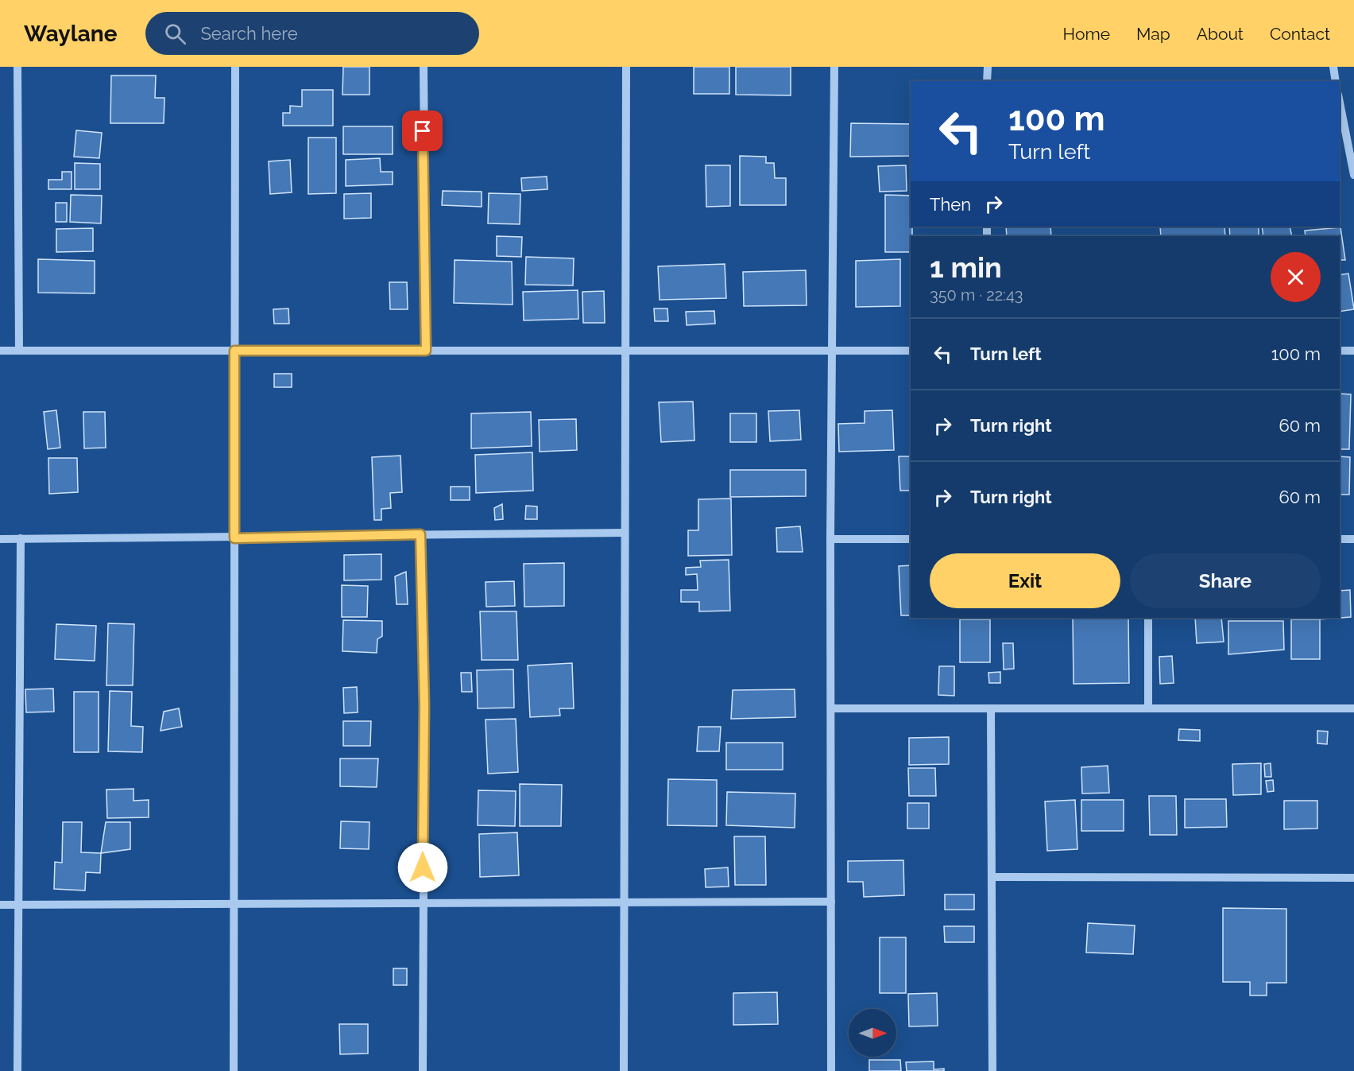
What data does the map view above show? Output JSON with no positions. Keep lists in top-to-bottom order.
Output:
{
  "north": "right",
  "page": {
    "header": "Waylane",
    "search": "Search here",
    "nav": [
      "Home",
      "Map",
      "About",
      "Contact"
    ],
    "turn": ["100 m", "Turn left"],
    "then": "Then",
    "heading": ["1 min", "350 m · 22:43"],
    "list": [
      {
        "name": "Turn left",
        "value": "100 m"
      },
      {
        "name": "Turn right",
        "value": "60 m"
      },
      {
        "name": "Turn right",
        "value": "60 m"
      }
    ],
    "buttons": ["Exit", "Share"]
  }
}
